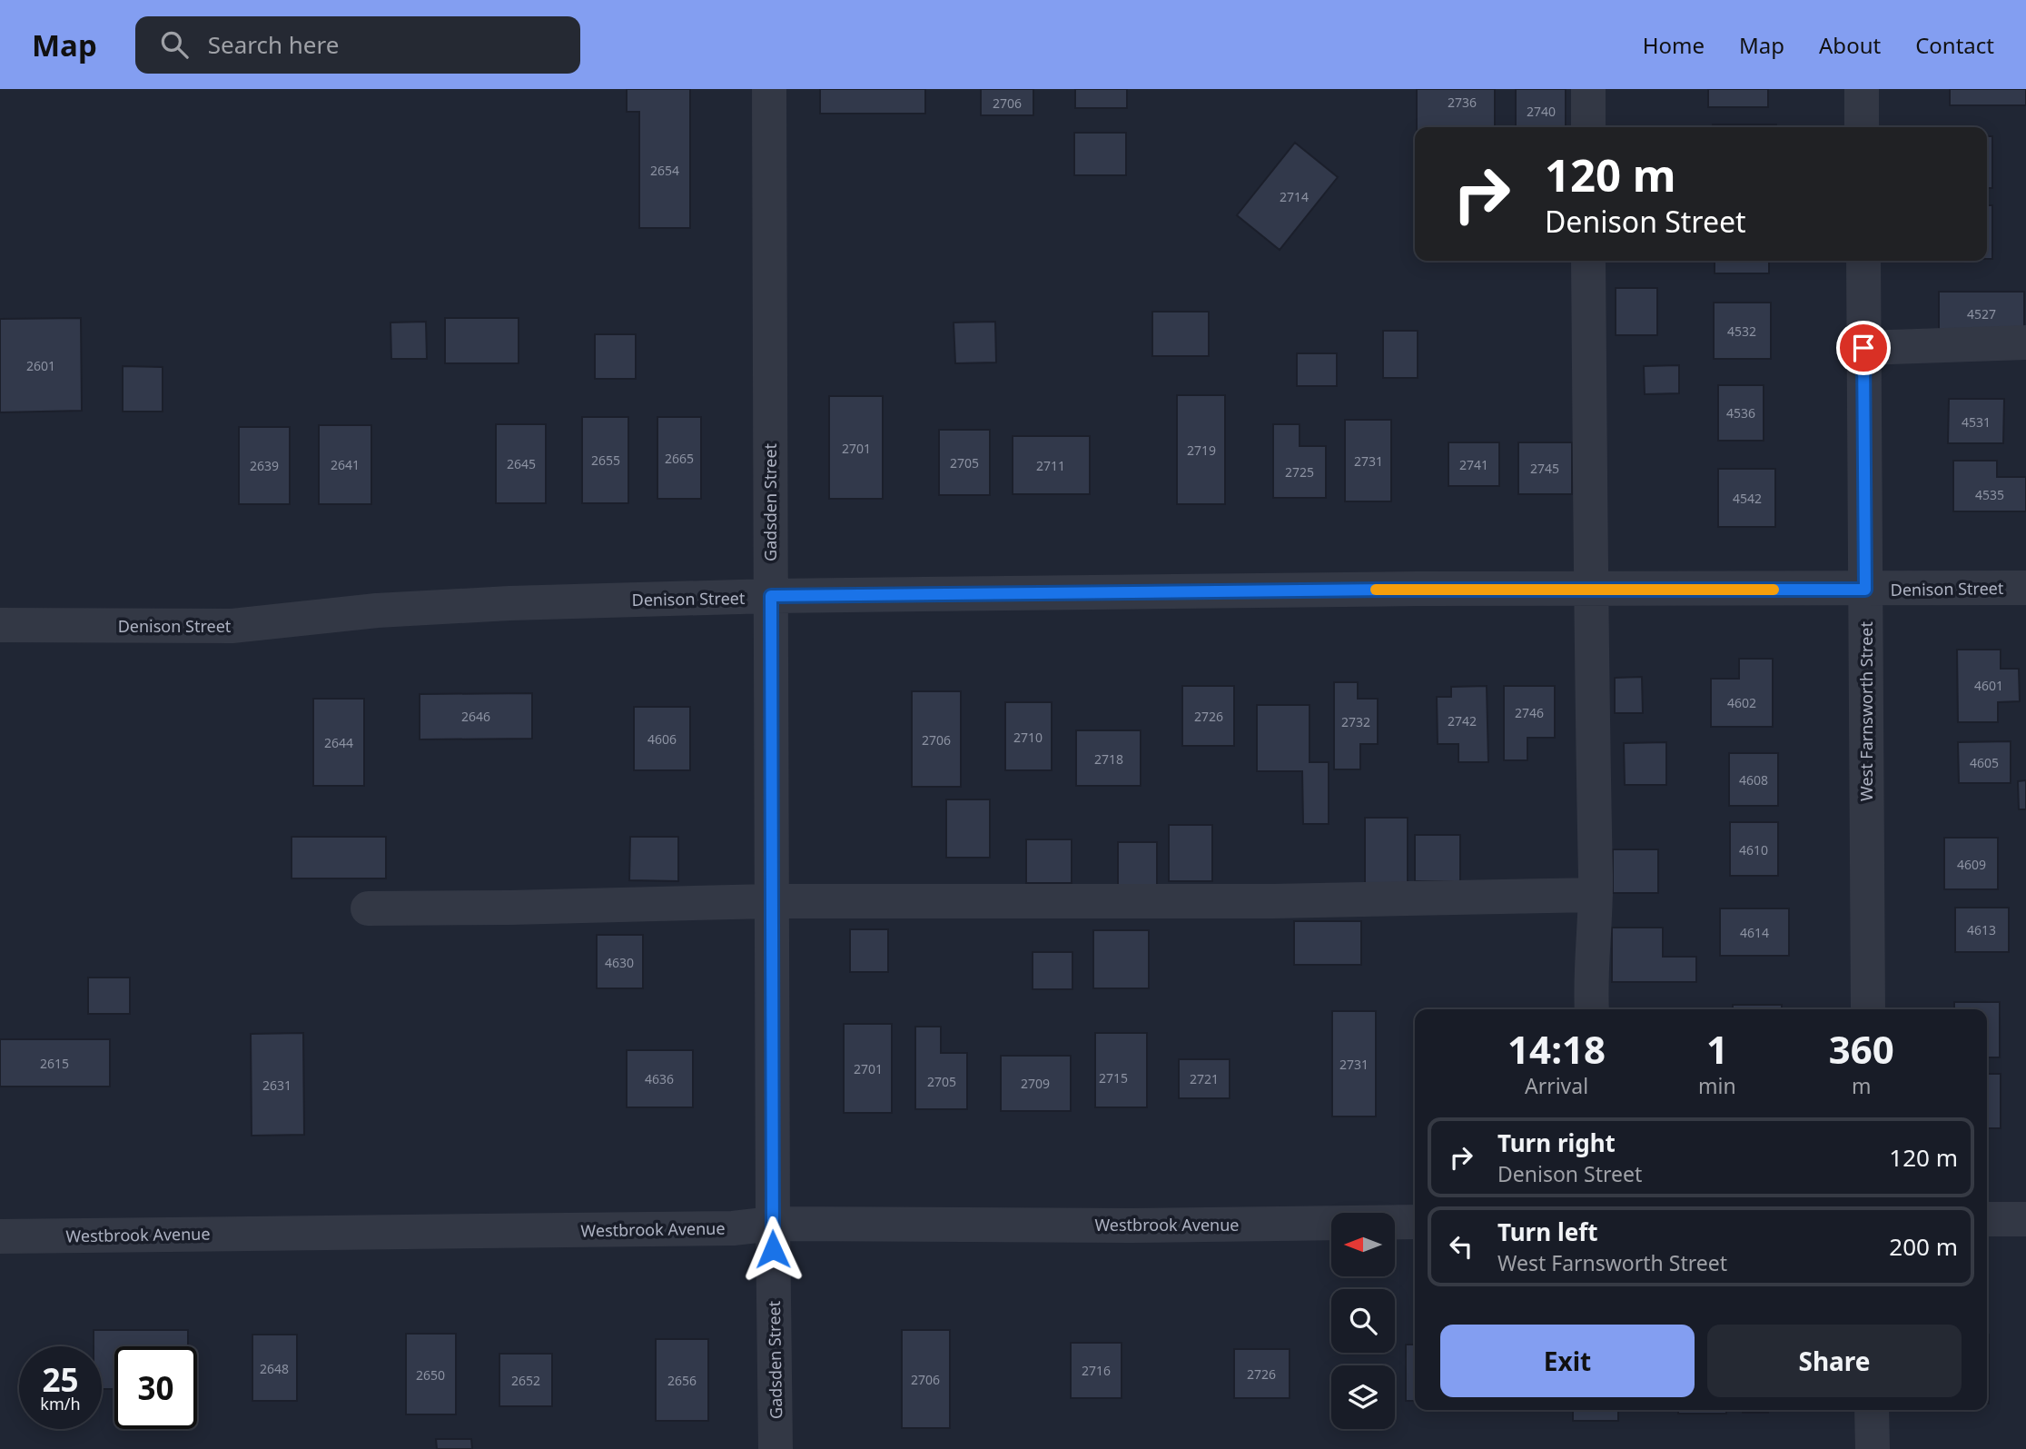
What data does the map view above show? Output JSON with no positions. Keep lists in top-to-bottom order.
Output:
{
  "streets": {
    "street": [
      "Gadsden Street",
      "Denison Street",
      "West Farnsworth Street",
      "Westbrook Avenue"
    ]
  },
  "crossings": [
    ["Gadsden Street", "Denison Street"],
    ["Gadsden Street", "Westbrook Avenue"],
    ["Denison Street", "West Farnsworth Street"]
  ],
  "house_numbers": [
    "2736",
    "2706",
    "2740",
    "2654",
    "2714",
    "4527",
    "4532",
    "2601",
    "4536",
    "4531",
    "2701",
    "2719",
    "2665",
    "2655",
    "2731",
    "2705",
    "2645",
    "2641",
    "2741",
    "2639",
    "2711",
    "2745",
    "2725",
    "4535",
    "4542",
    "4601",
    "4602",
    "2746",
    "2646",
    "2726",
    "2742",
    "2732",
    "2710",
    "4606",
    "2706",
    "2644",
    "2718",
    "4605",
    "4608",
    "4610",
    "4609",
    "4613",
    "4614",
    "4630",
    "2615",
    "2731",
    "2701",
    "2715",
    "4636",
    "2721",
    "2705",
    "2709",
    "2631",
    "2648",
    "2716",
    "2726",
    "2650",
    "2706",
    "2652",
    "2656"
  ],
  "north": "left",
  "page": {
    "header": "Map",
    "search": "Search here",
    "nav": [
      "Home",
      "Map",
      "About",
      "Contact"
    ],
    "turn": ["120 m", "Denison Street"],
    "eta": [
      "14:18",
      "Arrival",
      "1",
      "min",
      "360",
      "m"
    ],
    "list": [
      {
        "name": "Turn right",
        "note": "Denison Street",
        "value": "120 m"
      },
      {
        "name": "Turn left",
        "note": "West Farnsworth Street",
        "value": "200 m"
      }
    ],
    "buttons": ["Exit", "Share"],
    "speed": "25 km/h",
    "limit": "30"
  }
}
